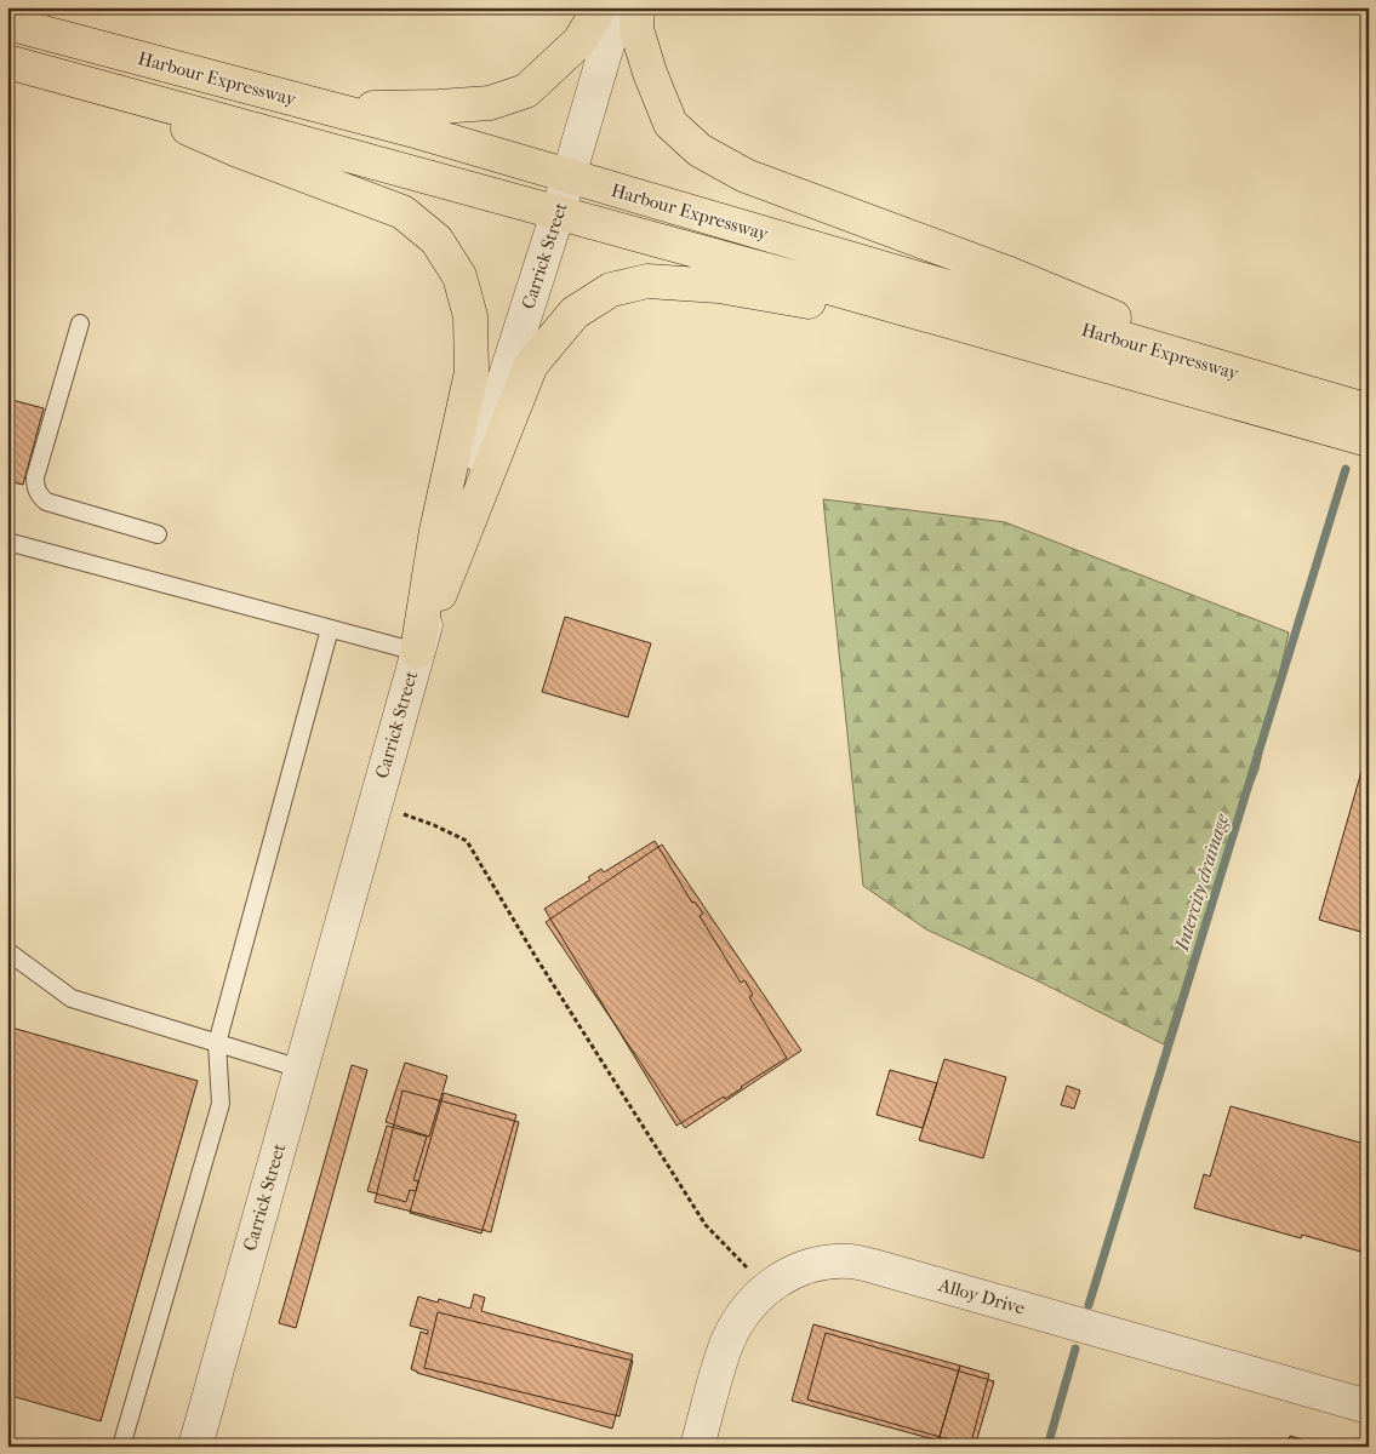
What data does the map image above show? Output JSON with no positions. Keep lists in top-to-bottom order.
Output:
{
  "streets": {
    "main road": ["Harbour Expressway"],
    "street": ["Carrick Street", "Alloy Drive"]
  },
  "crossings": [
    ["Harbour Expressway", "Carrick Street"]
  ],
  "water": ["Intercity drainage"]
}
